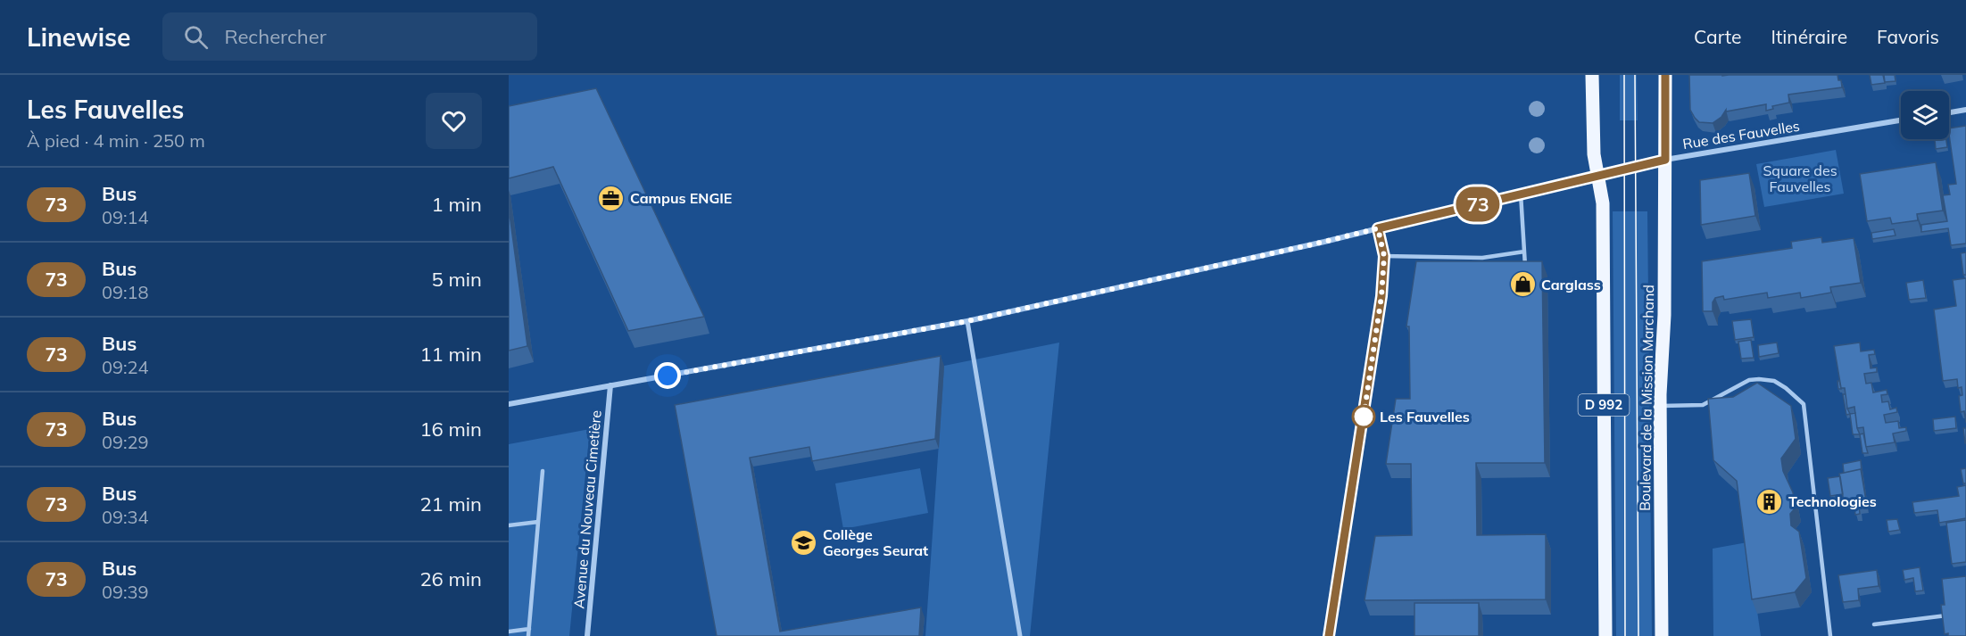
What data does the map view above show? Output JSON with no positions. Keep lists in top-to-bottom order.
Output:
{
  "streets": {
    "main road": ["Boulevard de la Mission Marchand", "D 992"],
    "street": ["Rue des Fauvelles", "Avenue du Nouveau Cimetière"]
  },
  "crossings": [
    ["Rue des Fauvelles", "Boulevard de la Mission Marchand"],
    ["Rue des Fauvelles", "D 992"],
    ["Rue des Fauvelles", "Avenue du Nouveau Cimetière"]
  ],
  "parks": ["Square des Fauvelles"],
  "places": {
    "office": ["Campus ENGIE"],
    "shop": ["Carglass"],
    "other": ["Les Fauvelles"],
    "building": ["Technologies"],
    "school or university": ["Collège Georges Seurat"]
  },
  "lines": ["bus line 73"],
  "page": {
    "header": "Linewise",
    "search": "Rechercher",
    "nav": ["Carte", "Itinéraire", "Favoris"],
    "heading": ["Les Fauvelles", "À pied · 4 min · 250 m"],
    "on_map": "73",
    "list": [
      {
        "mark": "73",
        "name": "Bus",
        "note": "09:14",
        "value": "1 min"
      },
      {
        "mark": "73",
        "name": "Bus",
        "note": "09:18",
        "value": "5 min"
      },
      {
        "mark": "73",
        "name": "Bus",
        "note": "09:24",
        "value": "11 min"
      },
      {
        "mark": "73",
        "name": "Bus",
        "note": "09:29",
        "value": "16 min"
      },
      {
        "mark": "73",
        "name": "Bus",
        "note": "09:34",
        "value": "21 min"
      },
      {
        "mark": "73",
        "name": "Bus",
        "note": "09:39",
        "value": "26 min"
      }
    ]
  }
}
